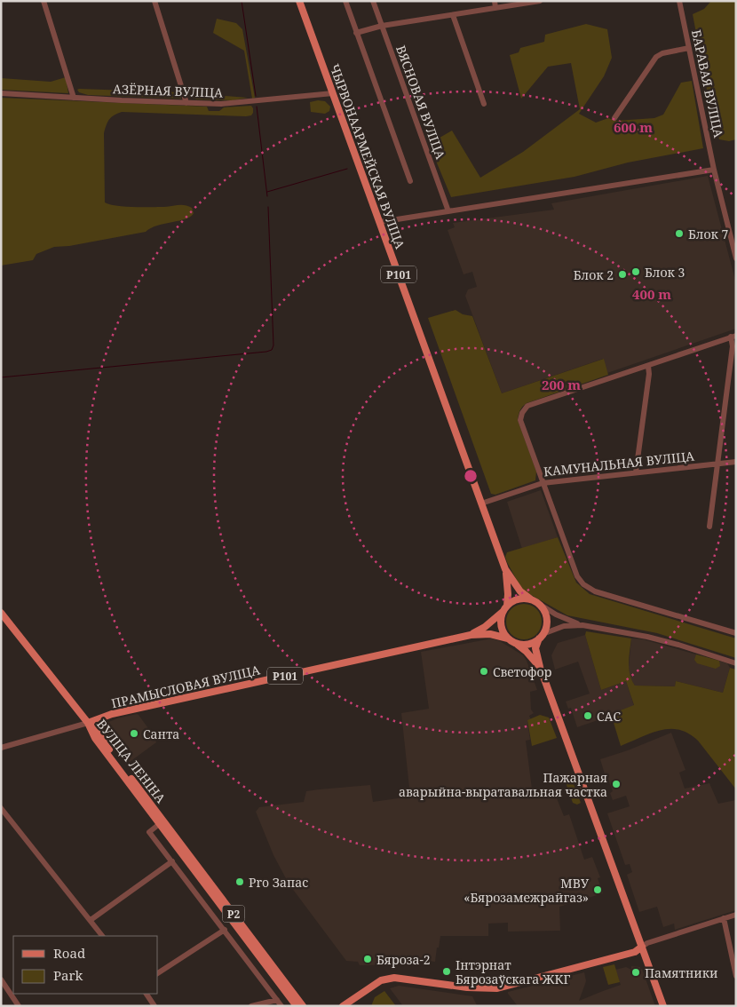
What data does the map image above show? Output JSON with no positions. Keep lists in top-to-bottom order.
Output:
{
  "streets": {
    "main road": [
      "ЧЫРВОНААРМЕЙСКАЯ ВУЛІЦА",
      "Р101",
      "ПРАМЫСЛОВАЯ ВУЛІЦА",
      "ВУЛІЦА ЛЕНІНА",
      "Р2"
    ],
    "street": [
      "БАРАВАЯ ВУЛІЦА",
      "АЗЁРНАЯ ВУЛІЦА",
      "ВЯСНОВАЯ ВУЛІЦА",
      "КАМУНАЛЬНАЯ ВУЛІЦА"
    ]
  },
  "crossings": [
    ["АЗЁРНАЯ ВУЛІЦА", "ЧЫРВОНААРМЕЙСКАЯ ВУЛІЦА"],
    ["ЧЫРВОНААРМЕЙСКАЯ ВУЛІЦА", "Р101"],
    ["ЧЫРВОНААРМЕЙСКАЯ ВУЛІЦА", "КАМУНАЛЬНАЯ ВУЛІЦА"],
    ["ЧЫРВОНААРМЕЙСКАЯ ВУЛІЦА", "ПРАМЫСЛОВАЯ ВУЛІЦА"],
    ["Р101", "ПРАМЫСЛОВАЯ ВУЛІЦА"],
    ["ПРАМЫСЛОВАЯ ВУЛІЦА", "ВУЛІЦА ЛЕНІНА"],
    ["ПРАМЫСЛОВАЯ ВУЛІЦА", "Р2"],
    ["ВУЛІЦА ЛЕНІНА", "Р2"]
  ],
  "places": [
    "Блок 7",
    "Блок 3",
    "Блок 2",
    "Светофор",
    "САС",
    "Санта",
    "Пажарная аварыйна-выратавальная частка",
    "Pro Запас",
    "МВУ «Бярозамежрайгаз»",
    "Бяроза-2",
    "Інтэрнат Бярозаўскага ЖКГ",
    "Памятники"
  ],
  "legend": ["Road", "Park"],
  "rings": ["600 m", "400 m", "200 m"]
}
